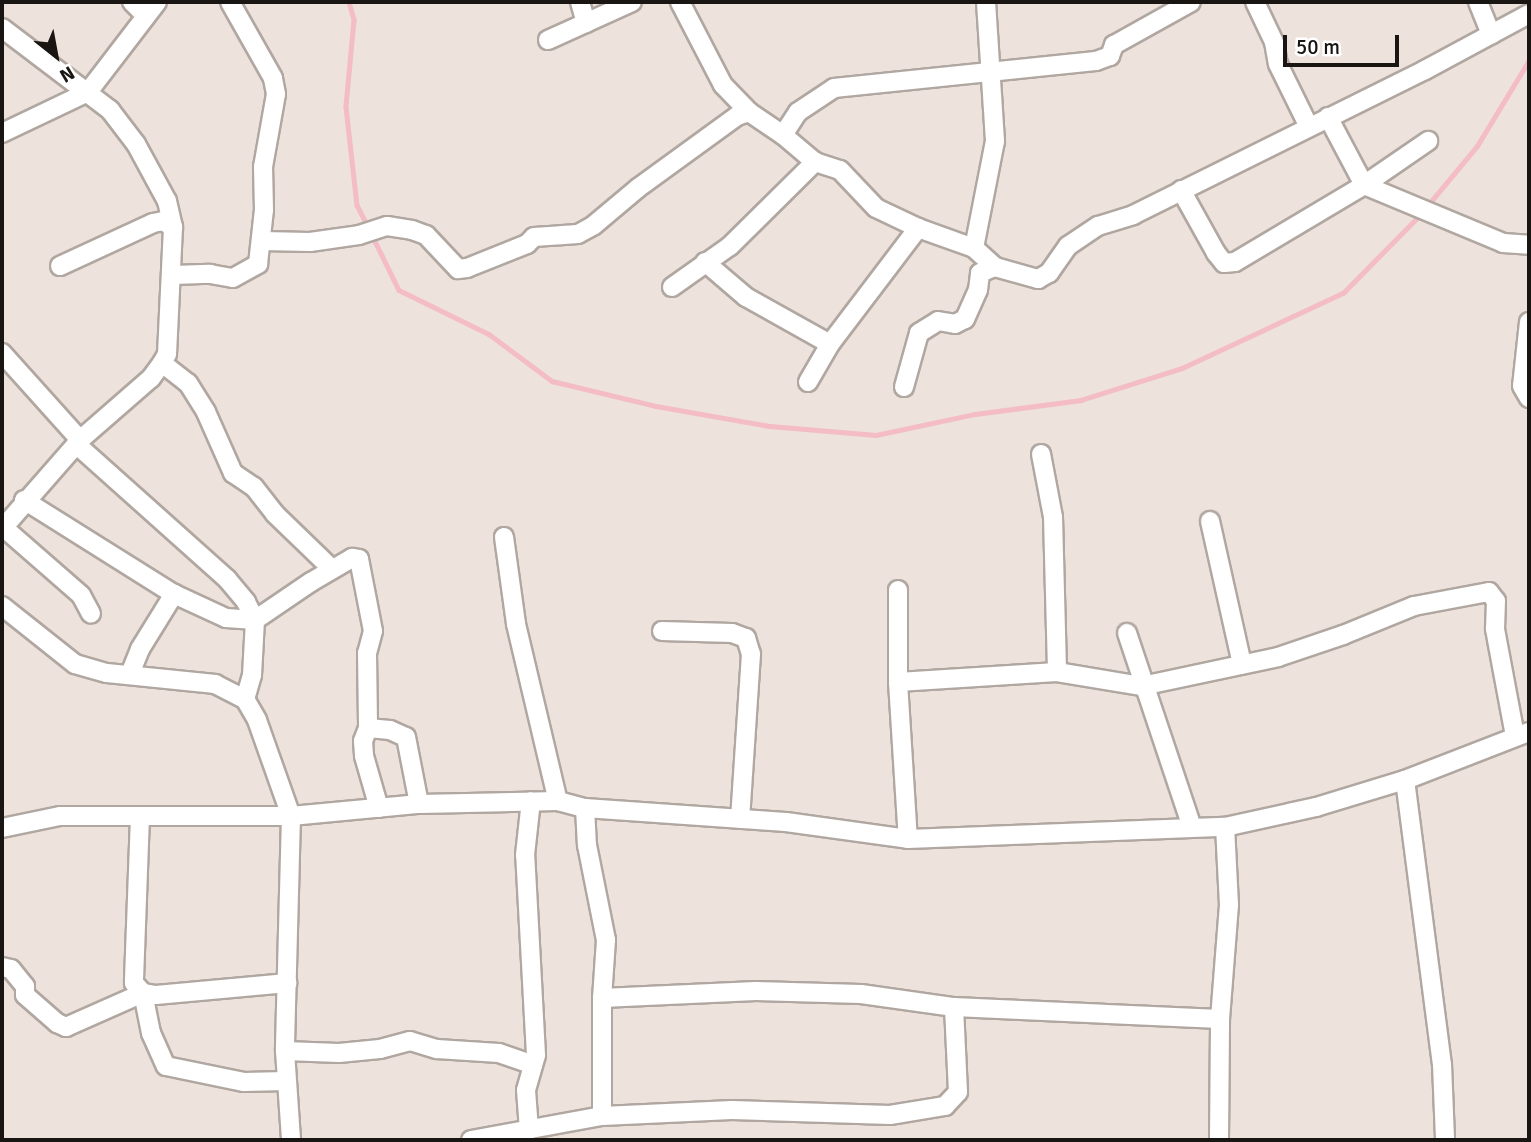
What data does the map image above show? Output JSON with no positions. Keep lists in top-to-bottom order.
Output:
{
  "scale_bar": "50 m",
  "north": "bottom right"
}
